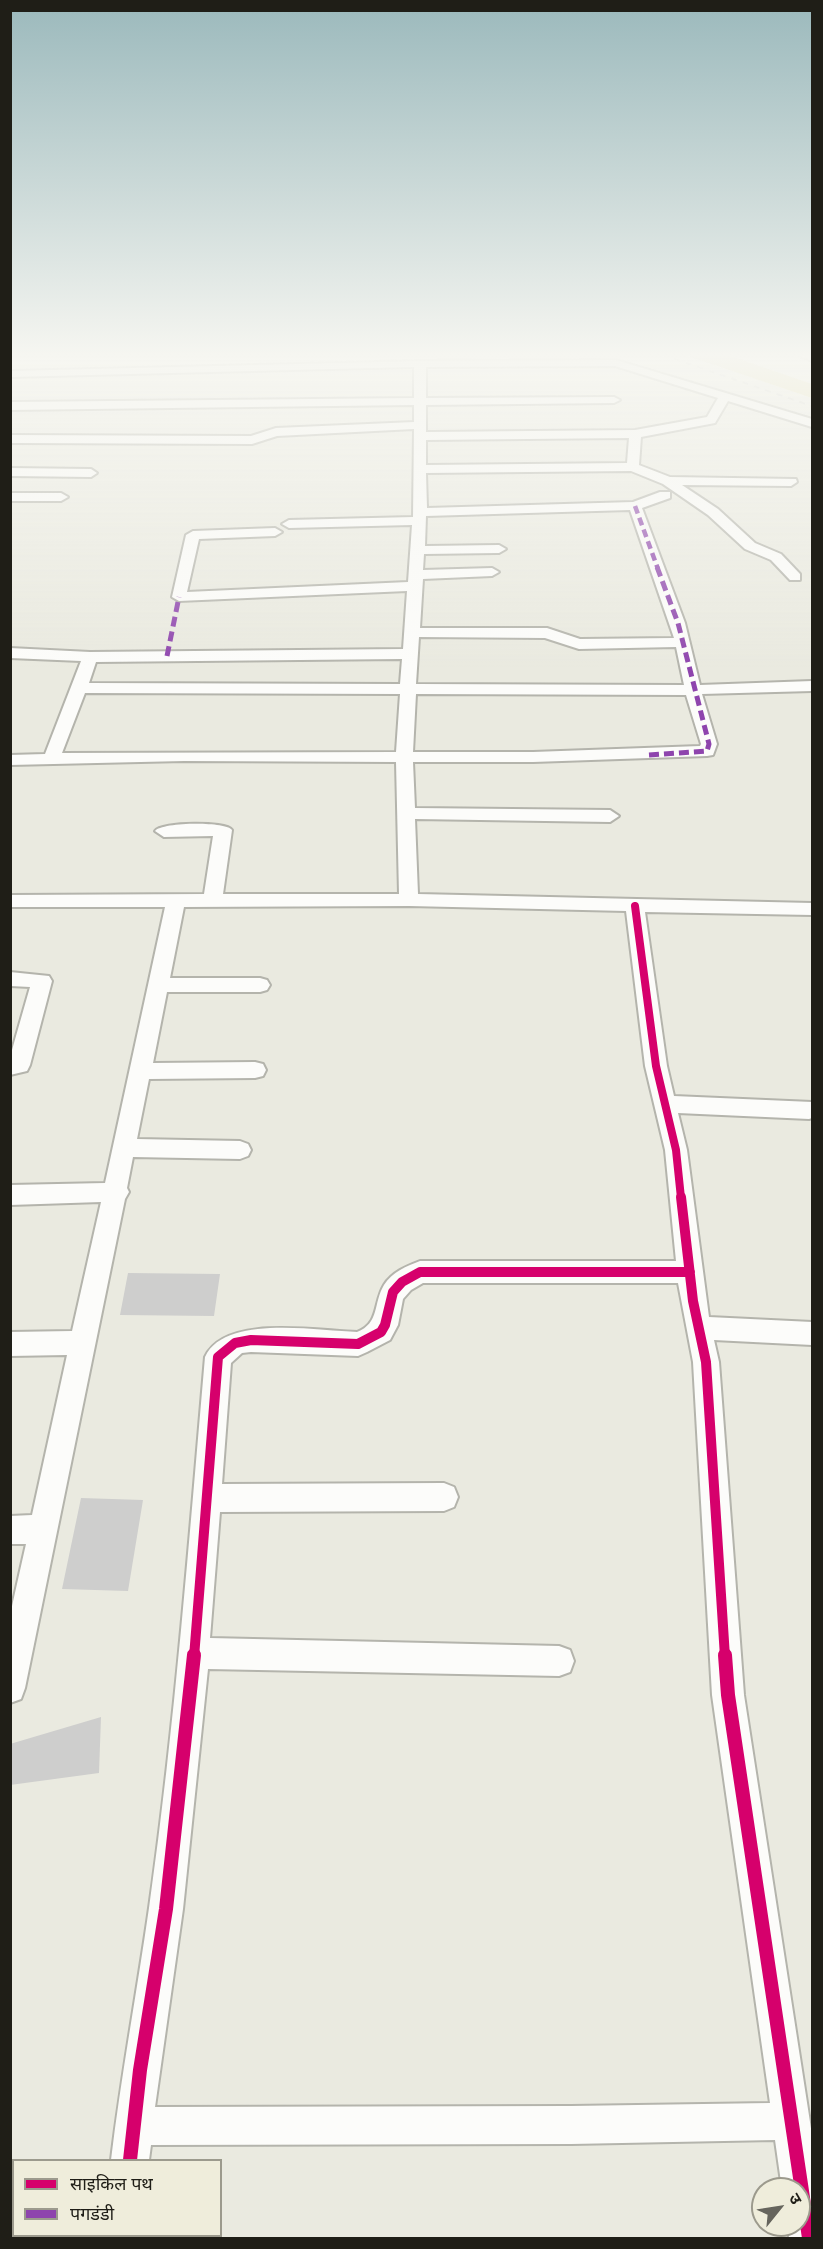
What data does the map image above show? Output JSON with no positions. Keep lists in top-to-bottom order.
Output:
{
  "legend": ["साइकिल पथ", "पगडंडी"],
  "north": "top right"
}
